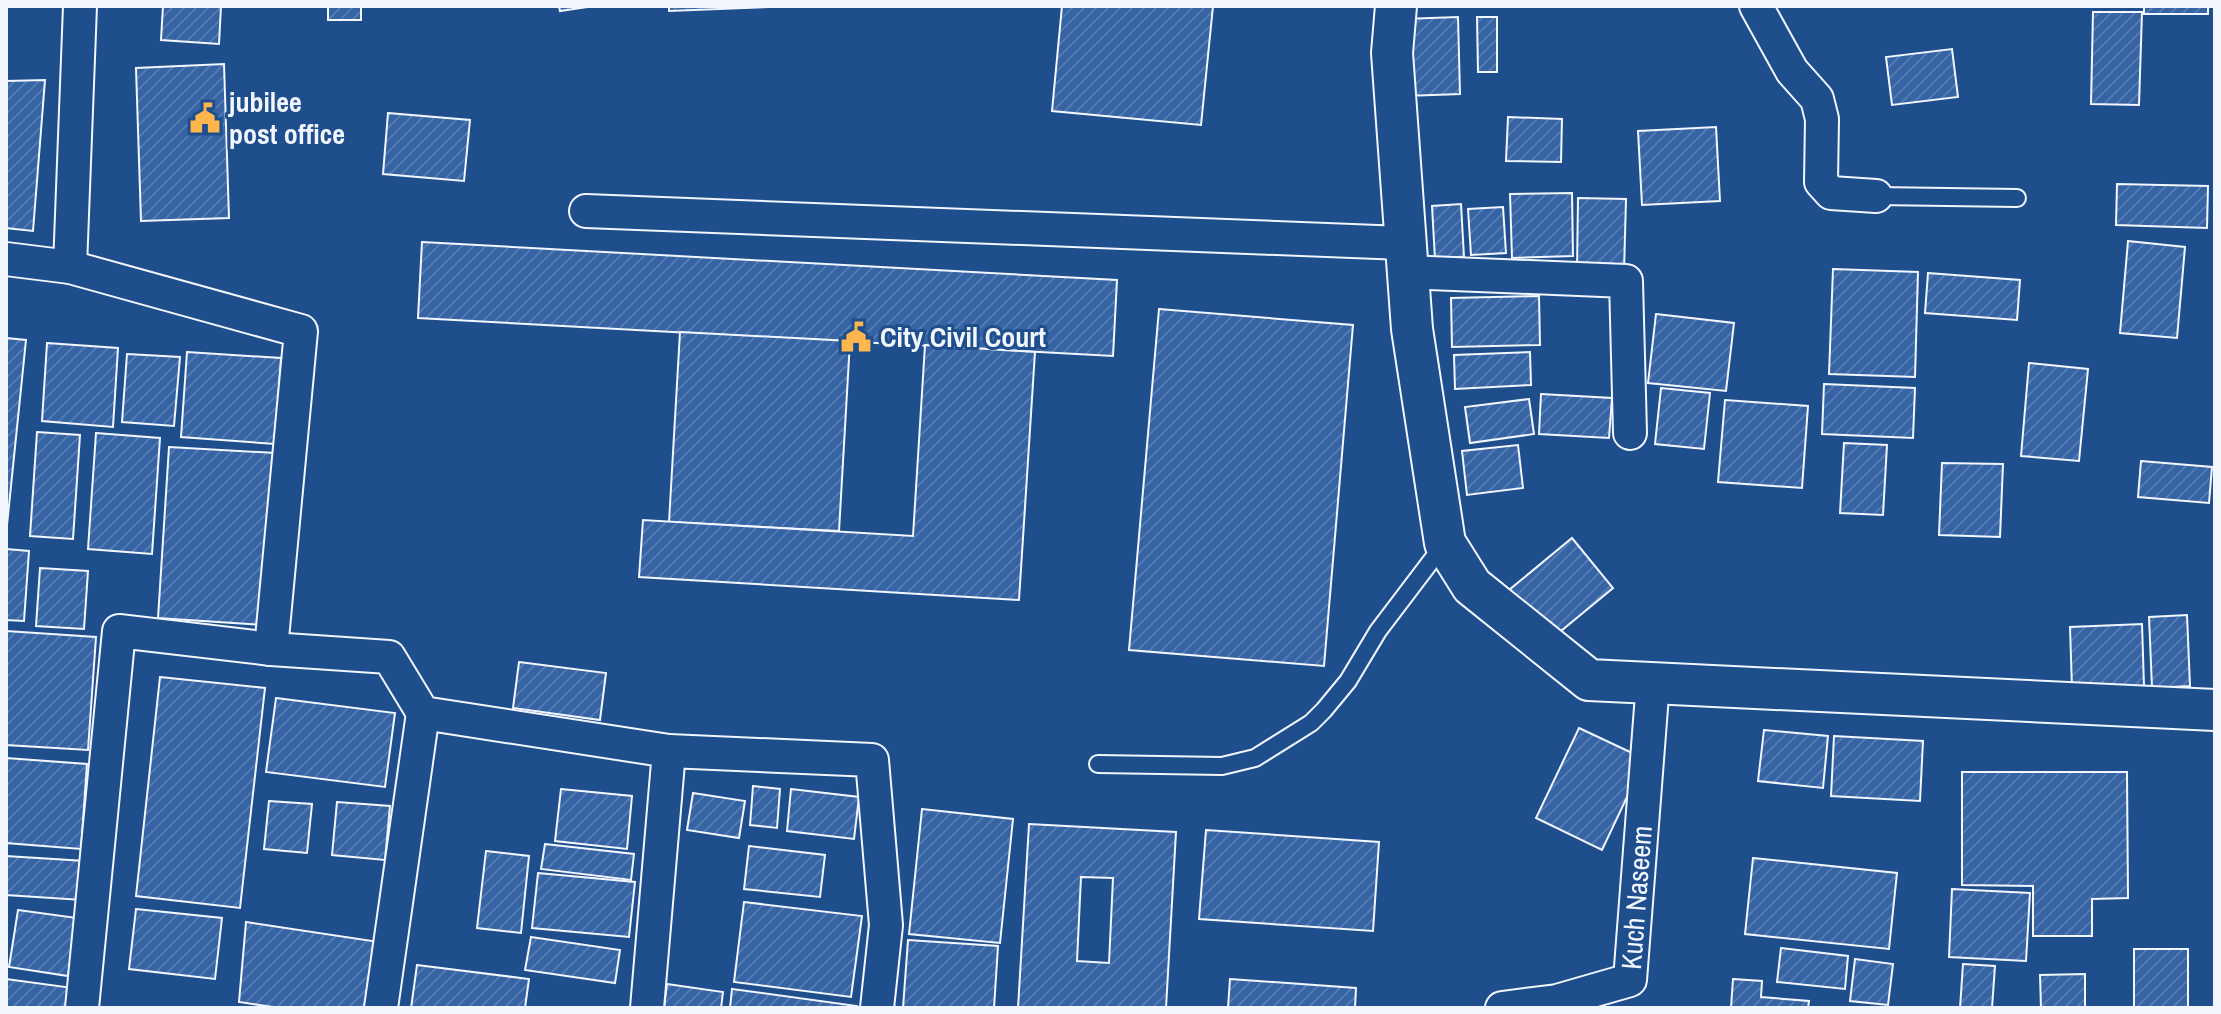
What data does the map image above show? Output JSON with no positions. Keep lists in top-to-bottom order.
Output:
{
  "streets": {
    "street": ["Kuch Naseem"]
  },
  "places": {
    "public building": ["jubilee post office", "City Civil Court"]
  }
}
